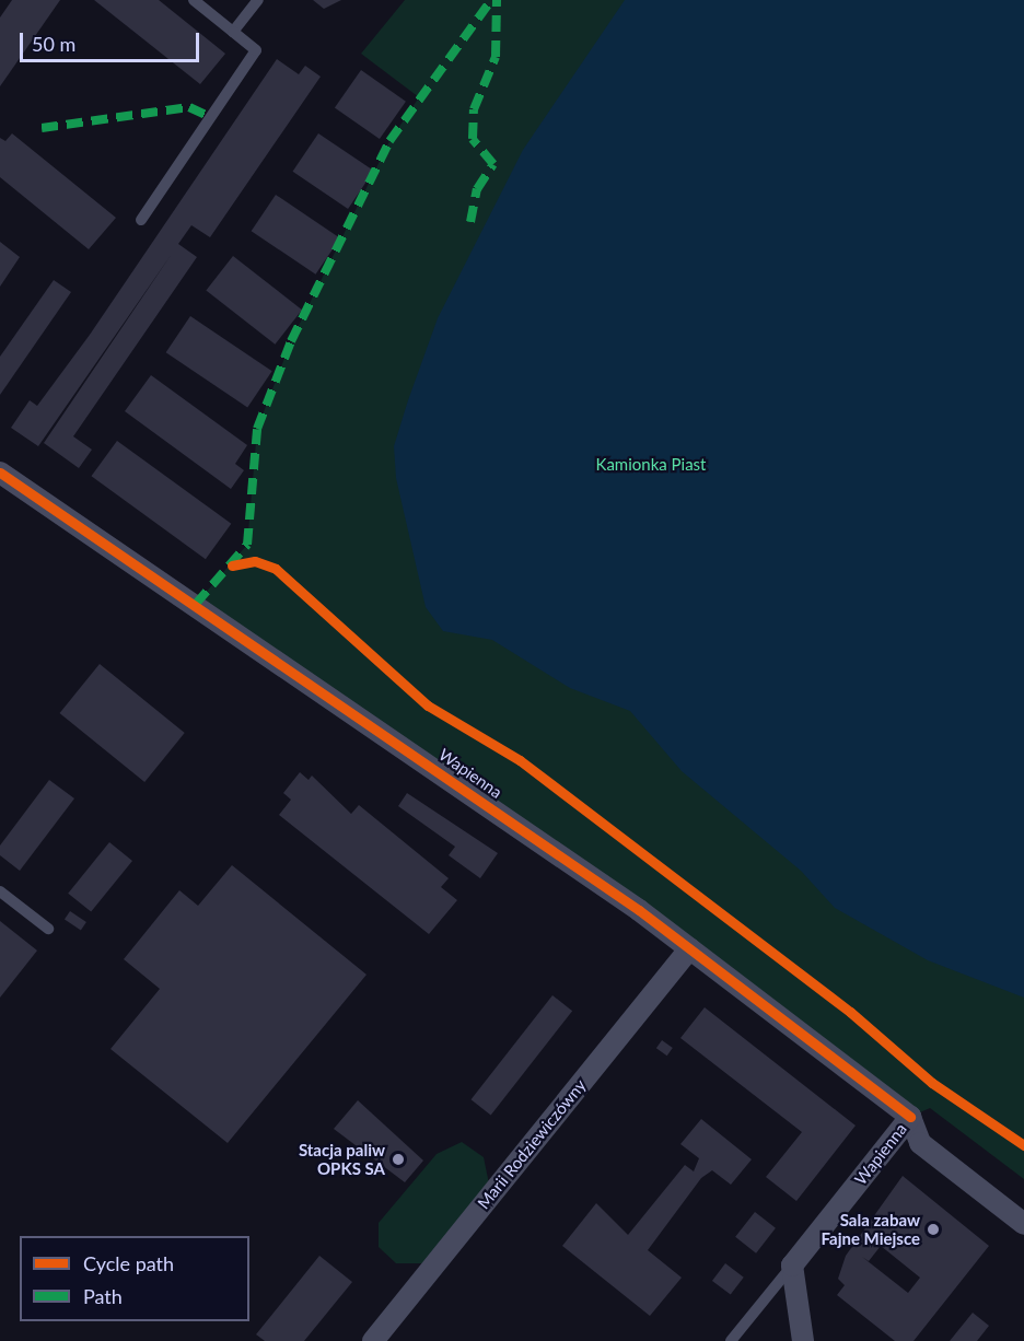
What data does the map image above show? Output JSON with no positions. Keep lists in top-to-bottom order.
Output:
{
  "streets": {
    "street": ["Wapienna", "Marii Rodziewiczówny"]
  },
  "crossings": [
    ["Wapienna", "Marii Rodziewiczówny"]
  ],
  "parks": ["Kamionka Piast"],
  "places": ["Stacja paliw OPKS SA", "Sala zabaw Fajne Miejsce"],
  "legend": ["Cycle path", "Path"],
  "scale_bar": "50 m"
}
